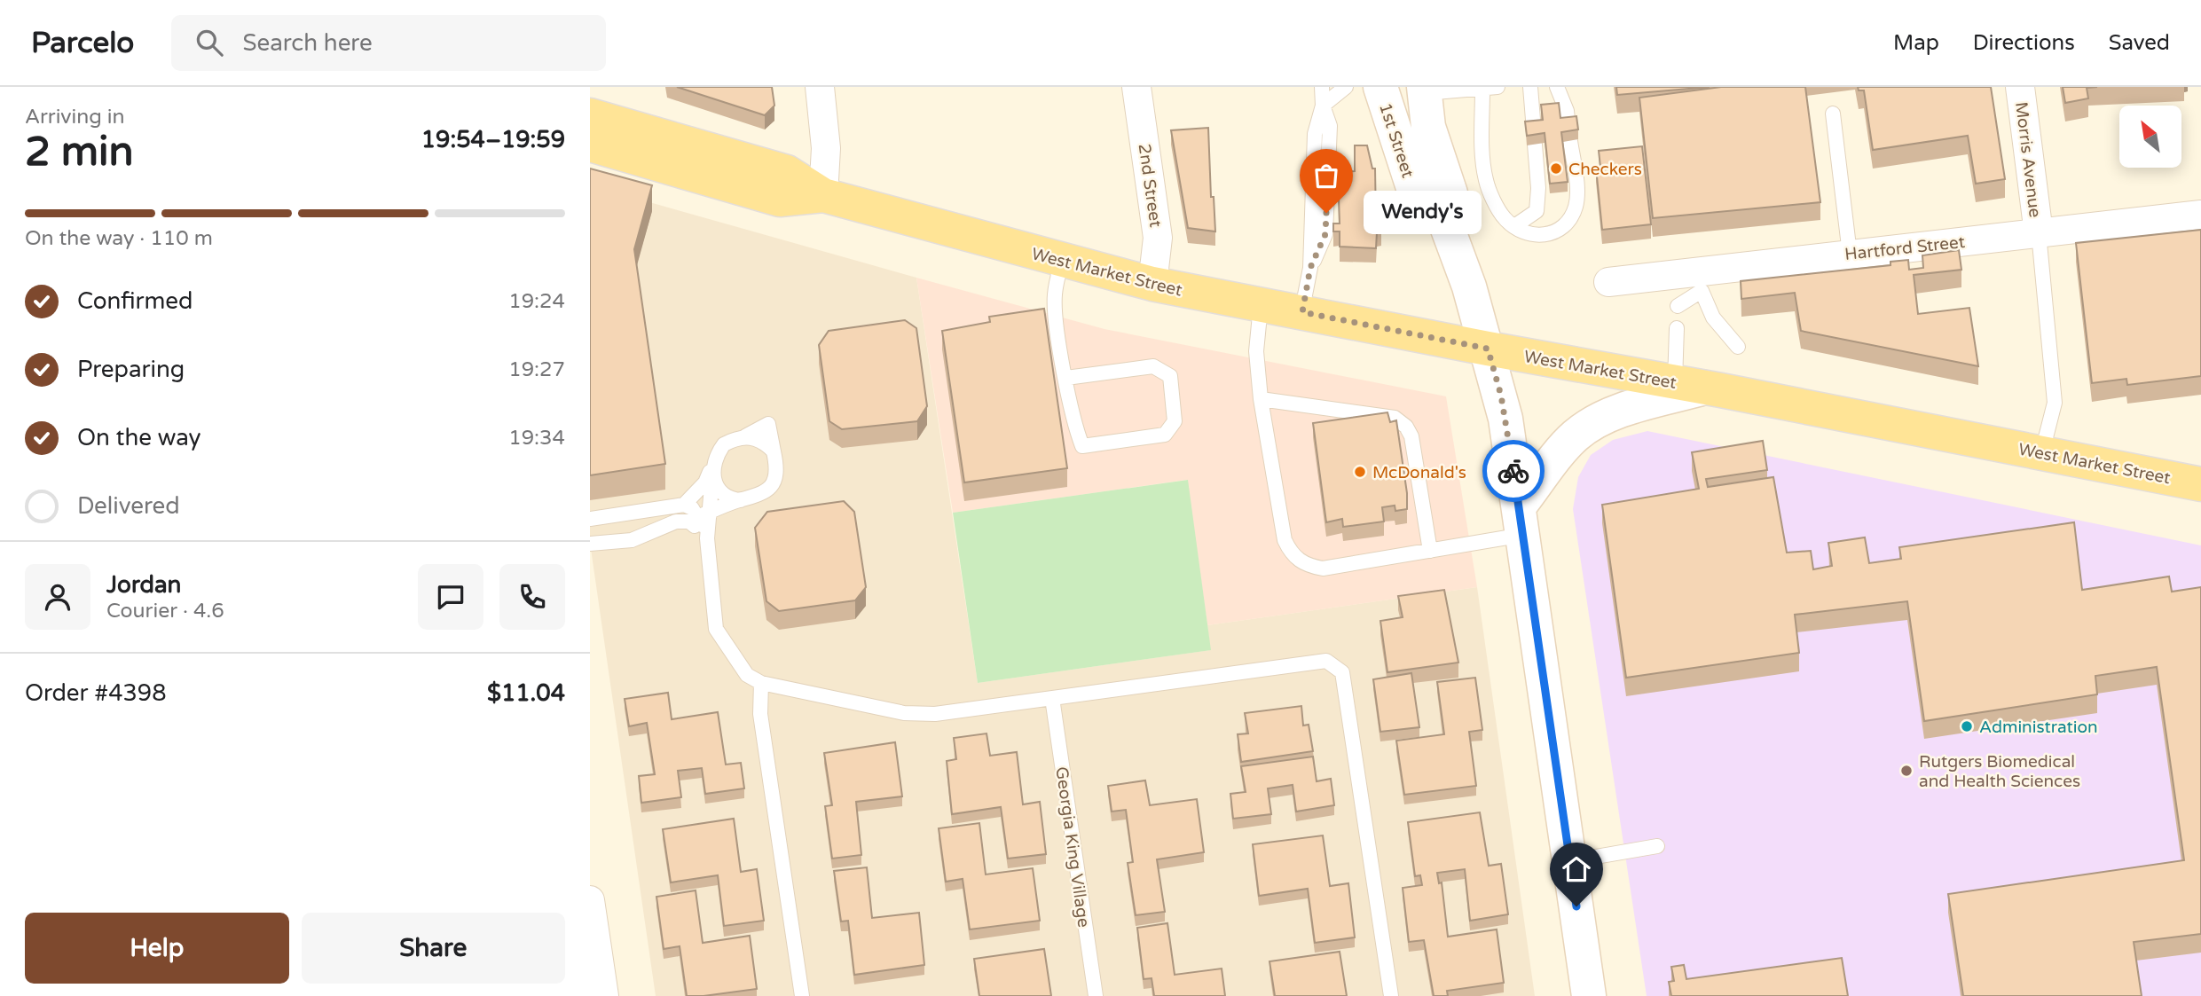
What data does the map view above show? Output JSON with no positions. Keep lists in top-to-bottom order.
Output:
{
  "streets": {
    "main road": ["1st Street", "West Market Street"],
    "street": ["Morris Avenue", "2nd Street", "Hartford Street"],
    "lane": ["Georgia King Village"]
  },
  "crossings": [
    ["Morris Avenue", "Hartford Street"],
    ["2nd Street", "West Market Street"]
  ],
  "places": [
    "Checkers",
    "Wendy's",
    "McDonald's",
    "Administration",
    "Rutgers Biomedical and Health Sciences"
  ],
  "north": "top left",
  "page": {
    "header": "Parcelo",
    "search": "Search here",
    "nav": ["Map", "Directions", "Saved"],
    "heading": ["2 min", "Arriving in", "19:54–19:59"],
    "panel": [
      "Jordan",
      "Courier · 4.6",
      "Order #4398",
      "$11.04"
    ],
    "bubble": "Wendy's",
    "bar": "On the way · 110 m",
    "list": [
      ["Confirmed", "19:24"],
      ["Preparing", "19:27"],
      ["On the way", "19:34"],
      "Delivered"
    ],
    "buttons": ["Help", "Share"]
  }
}
